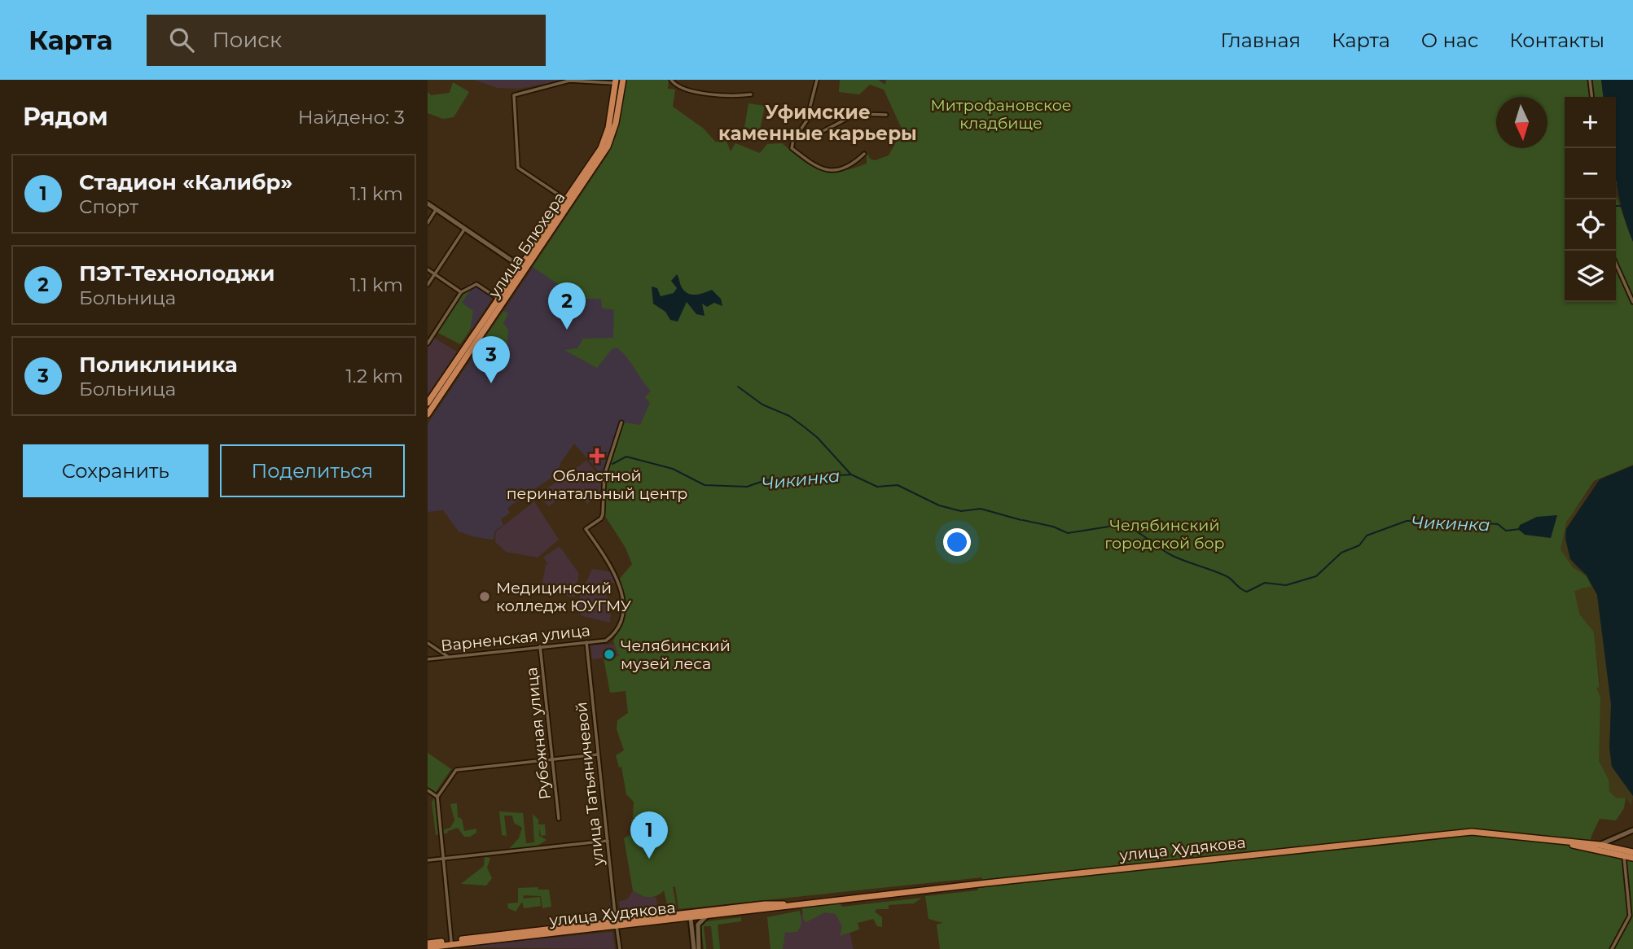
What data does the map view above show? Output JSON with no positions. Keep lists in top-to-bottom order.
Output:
{
  "streets": {
    "main road": ["улица Блюхера", "улица Худякова"],
    "street": ["Варненская улица", "Рубежная улица", "улица Татьяничевой"]
  },
  "crossings": [
    ["Варненская улица", "Рубежная улица"],
    ["Варненская улица", "улица Татьяничевой"],
    ["улица Татьяничевой", "улица Худякова"]
  ],
  "districts": ["Уфимские каменные карьеры"],
  "water": ["Чикинка"],
  "parks": ["Митрофановское кладбище", "Челябинский городской бор"],
  "places": {
    "health": ["Областной перинатальный центр"],
    "other": ["Медицинский колледж ЮУГМУ", "Челябинский музей леса"]
  },
  "north": "bottom",
  "page": {
    "header": "Карта",
    "search": "Поиск",
    "nav": [
      "Главная",
      "Карта",
      "О нас",
      "Контакты"
    ],
    "heading": ["Рядом", "Найдено: 3"],
    "map_buttons": ["+", "−"],
    "list": [
      {
        "mark": "1",
        "name": "Стадион «Калибр»",
        "note": "Спорт",
        "value": "1.1 km"
      },
      {
        "mark": "2",
        "name": "ПЭТ-Технолоджи",
        "note": "Больница",
        "value": "1.1 km"
      },
      {
        "mark": "3",
        "name": "Поликлиника",
        "note": "Больница",
        "value": "1.2 km"
      }
    ],
    "pins": ["2", "3", "1"],
    "buttons": ["Сохранить", "Поделиться"]
  }
}
